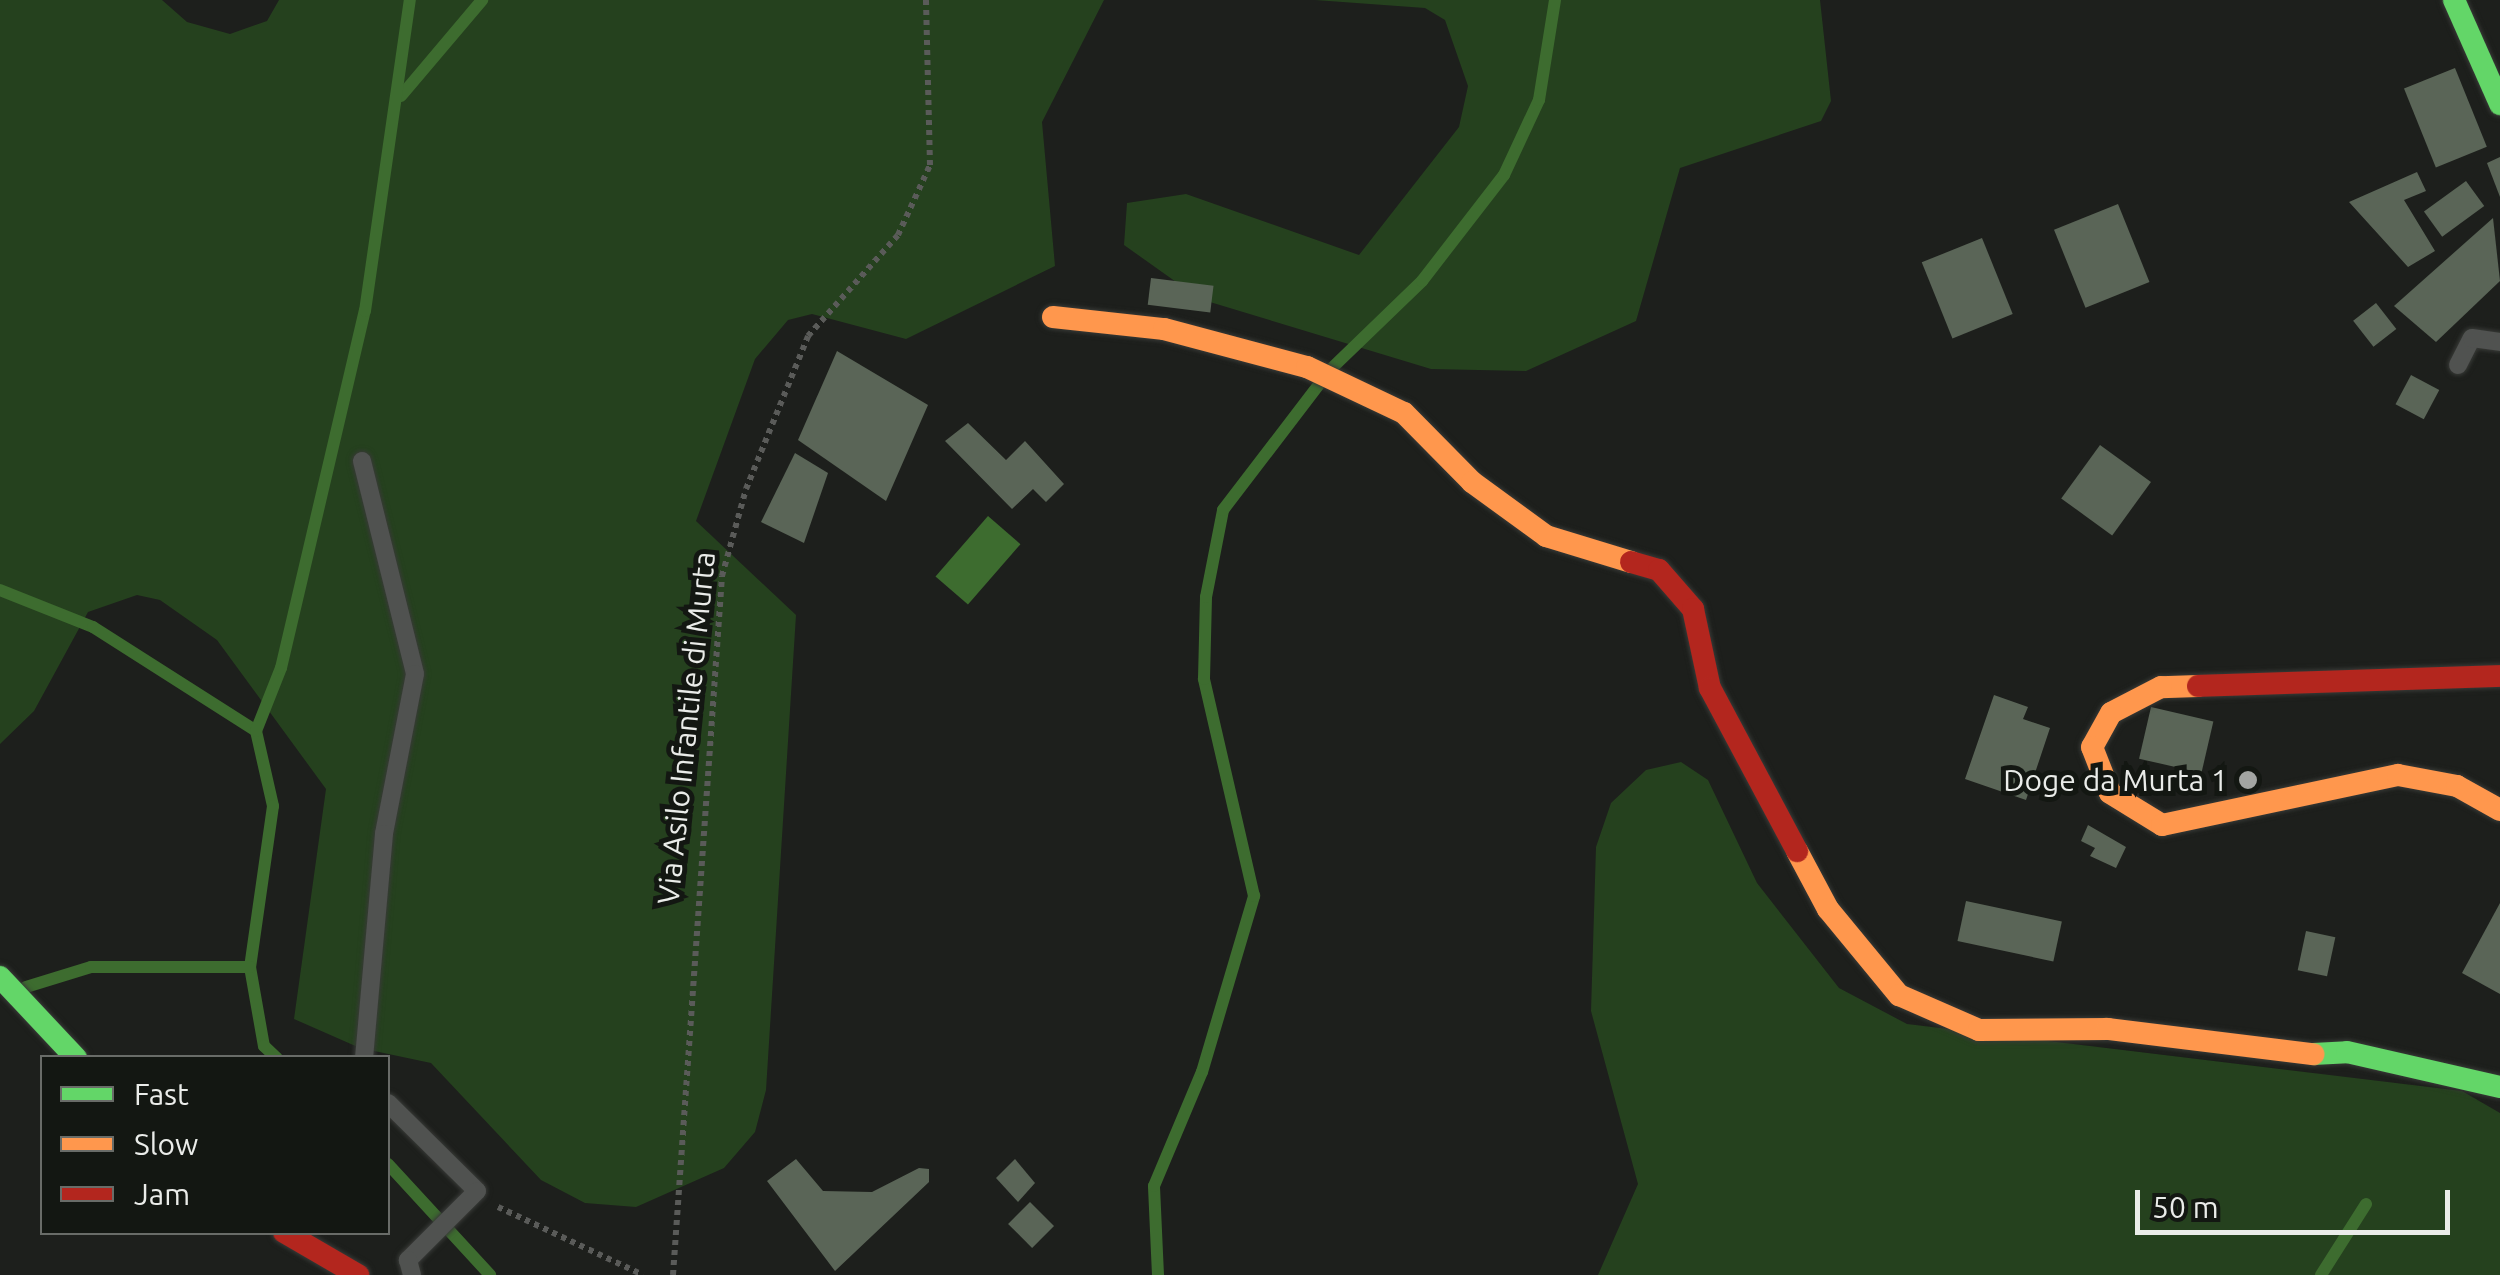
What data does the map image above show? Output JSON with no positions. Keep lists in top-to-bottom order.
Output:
{
  "streets": {
    "path": ["Via Asilo Infantile di Murta"]
  },
  "places": ["Doge da Murta 1"],
  "legend": ["Fast", "Slow", "Jam"],
  "scale_bar": "50 m"
}
